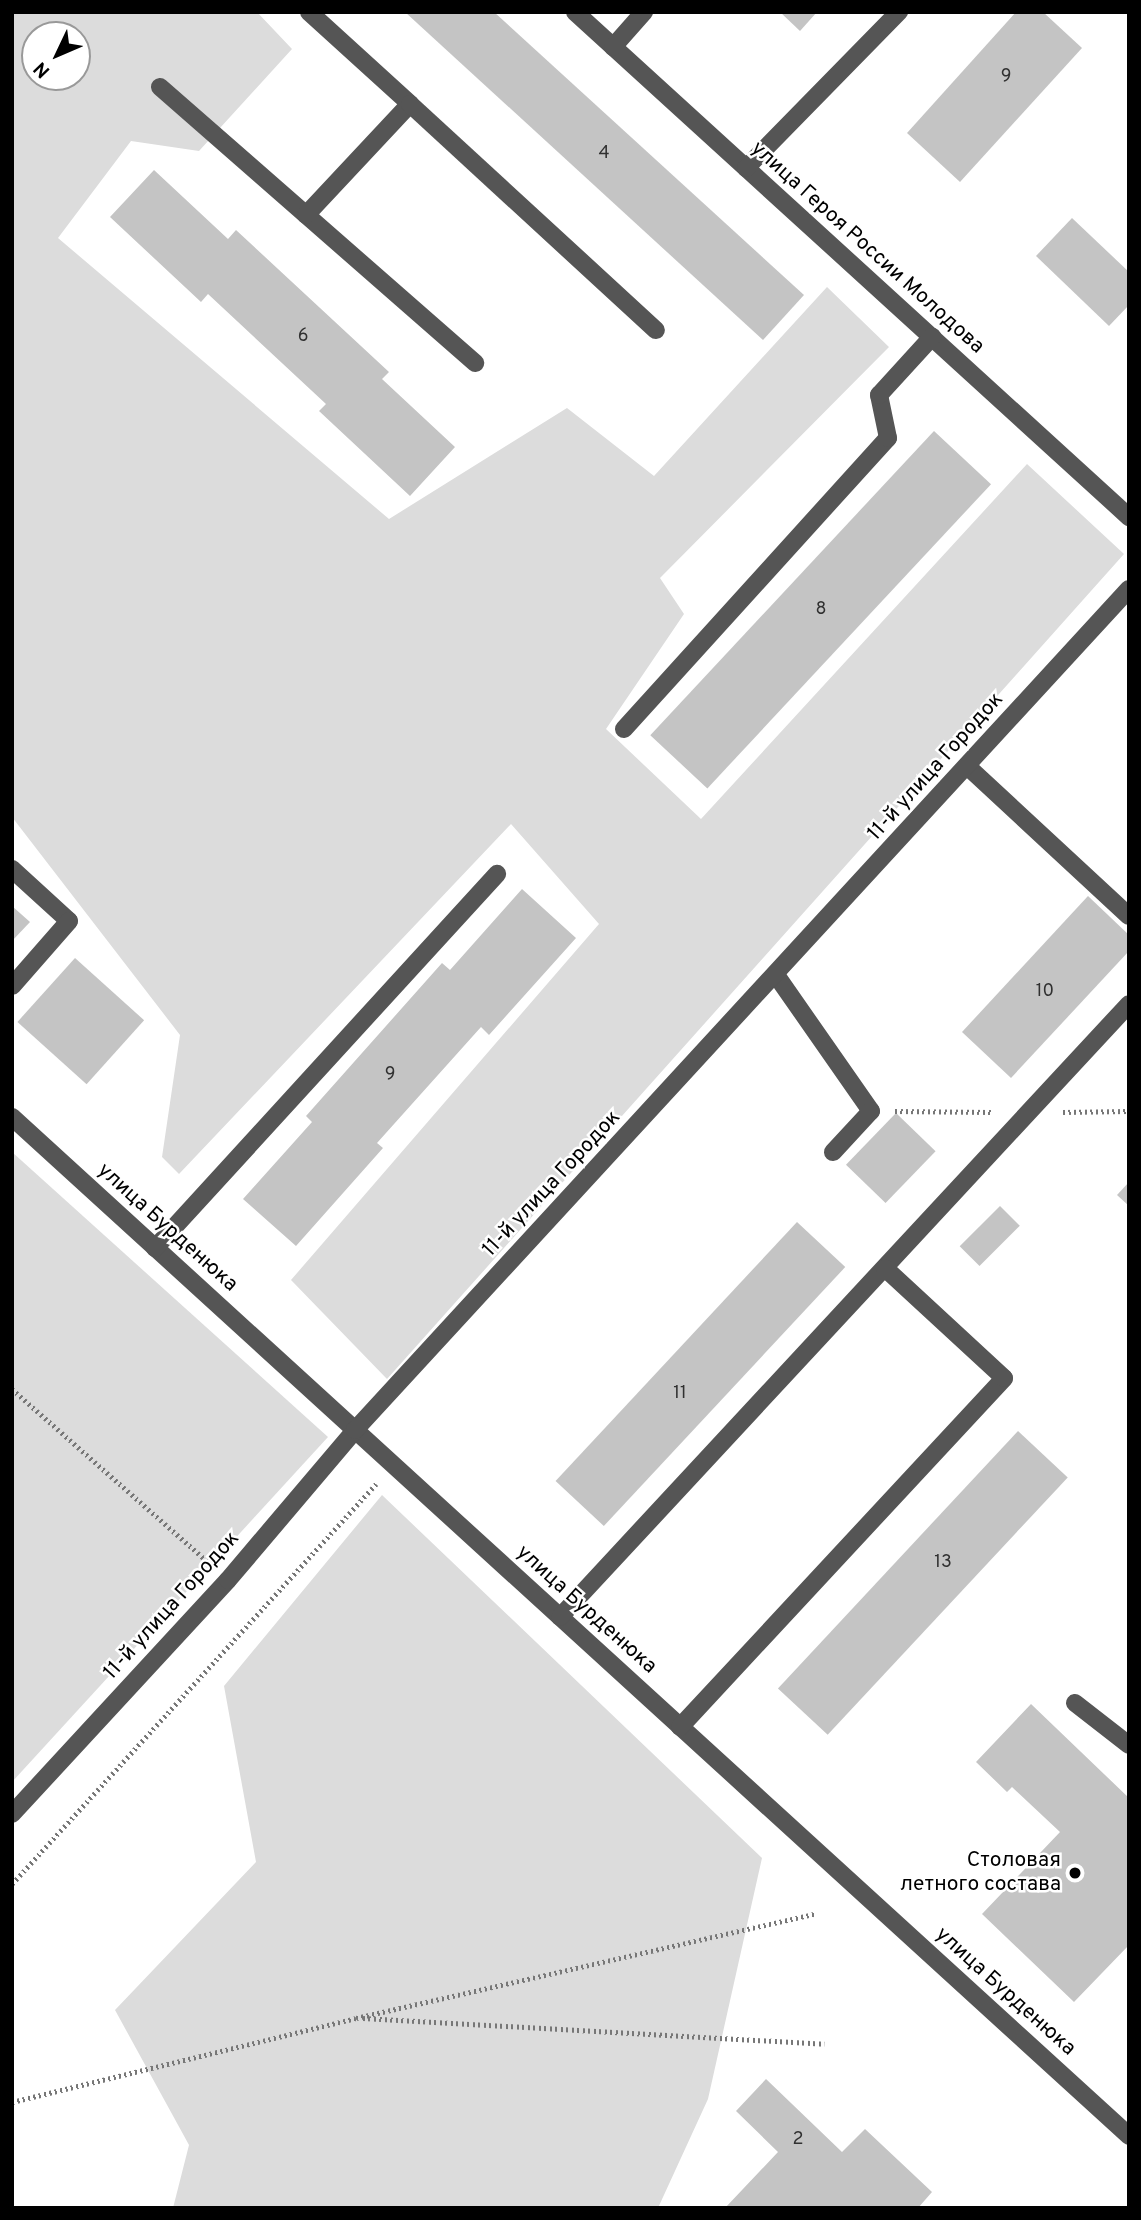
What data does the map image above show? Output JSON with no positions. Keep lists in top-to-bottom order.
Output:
{
  "streets": {
    "street": ["улица Героя России Молодова", "11-й улица Городок", "улица Бурденюка"]
  },
  "crossings": [
    ["11-й улица Городок", "улица Бурденюка"]
  ],
  "places": ["Столовая летного состава"],
  "house_numbers": [
    "9",
    "4",
    "6",
    "8",
    "10",
    "9",
    "11",
    "13",
    "2"
  ],
  "north": "bottom left"
}
